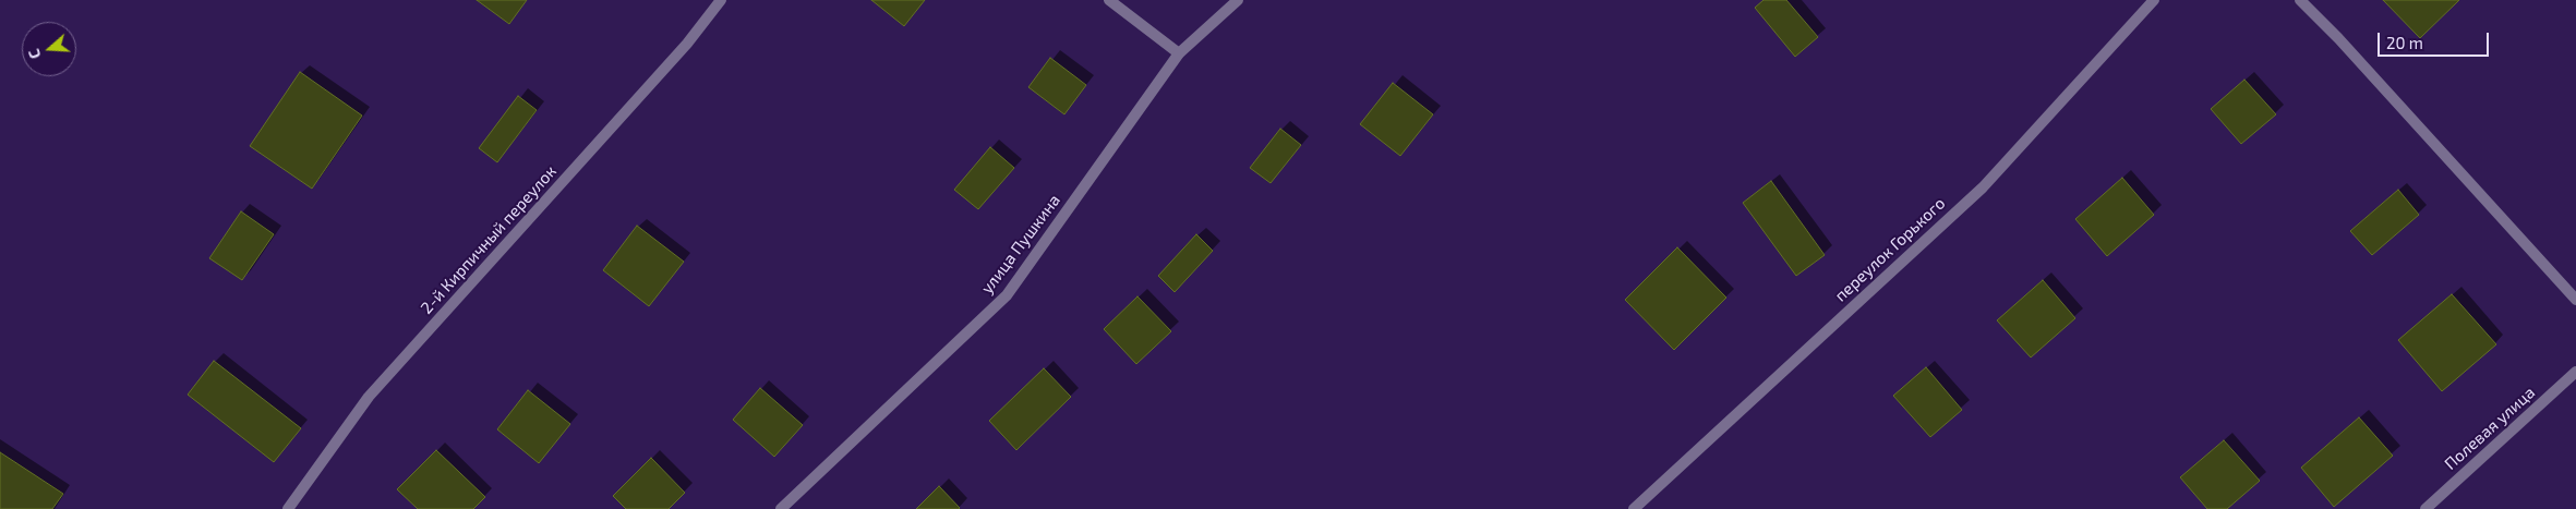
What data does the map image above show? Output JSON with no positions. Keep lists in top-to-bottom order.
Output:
{
  "streets": {
    "street": [
      "2-й Кирпичный переулок",
      "улица Пушкина",
      "переулок Горького",
      "Полевая улица"
    ]
  },
  "scale_bar": "20 m",
  "north": "left"
}
